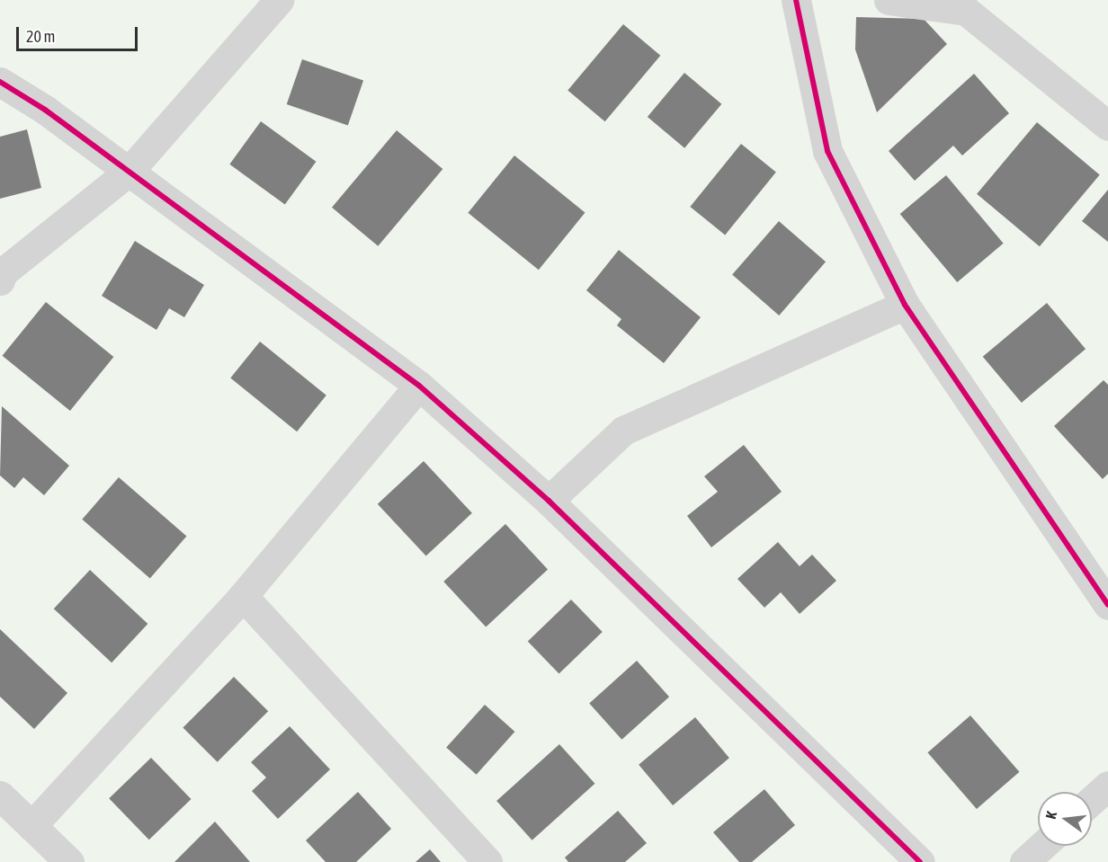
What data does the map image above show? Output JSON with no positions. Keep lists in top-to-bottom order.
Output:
{
  "scale_bar": "20 m",
  "north": "left"
}
